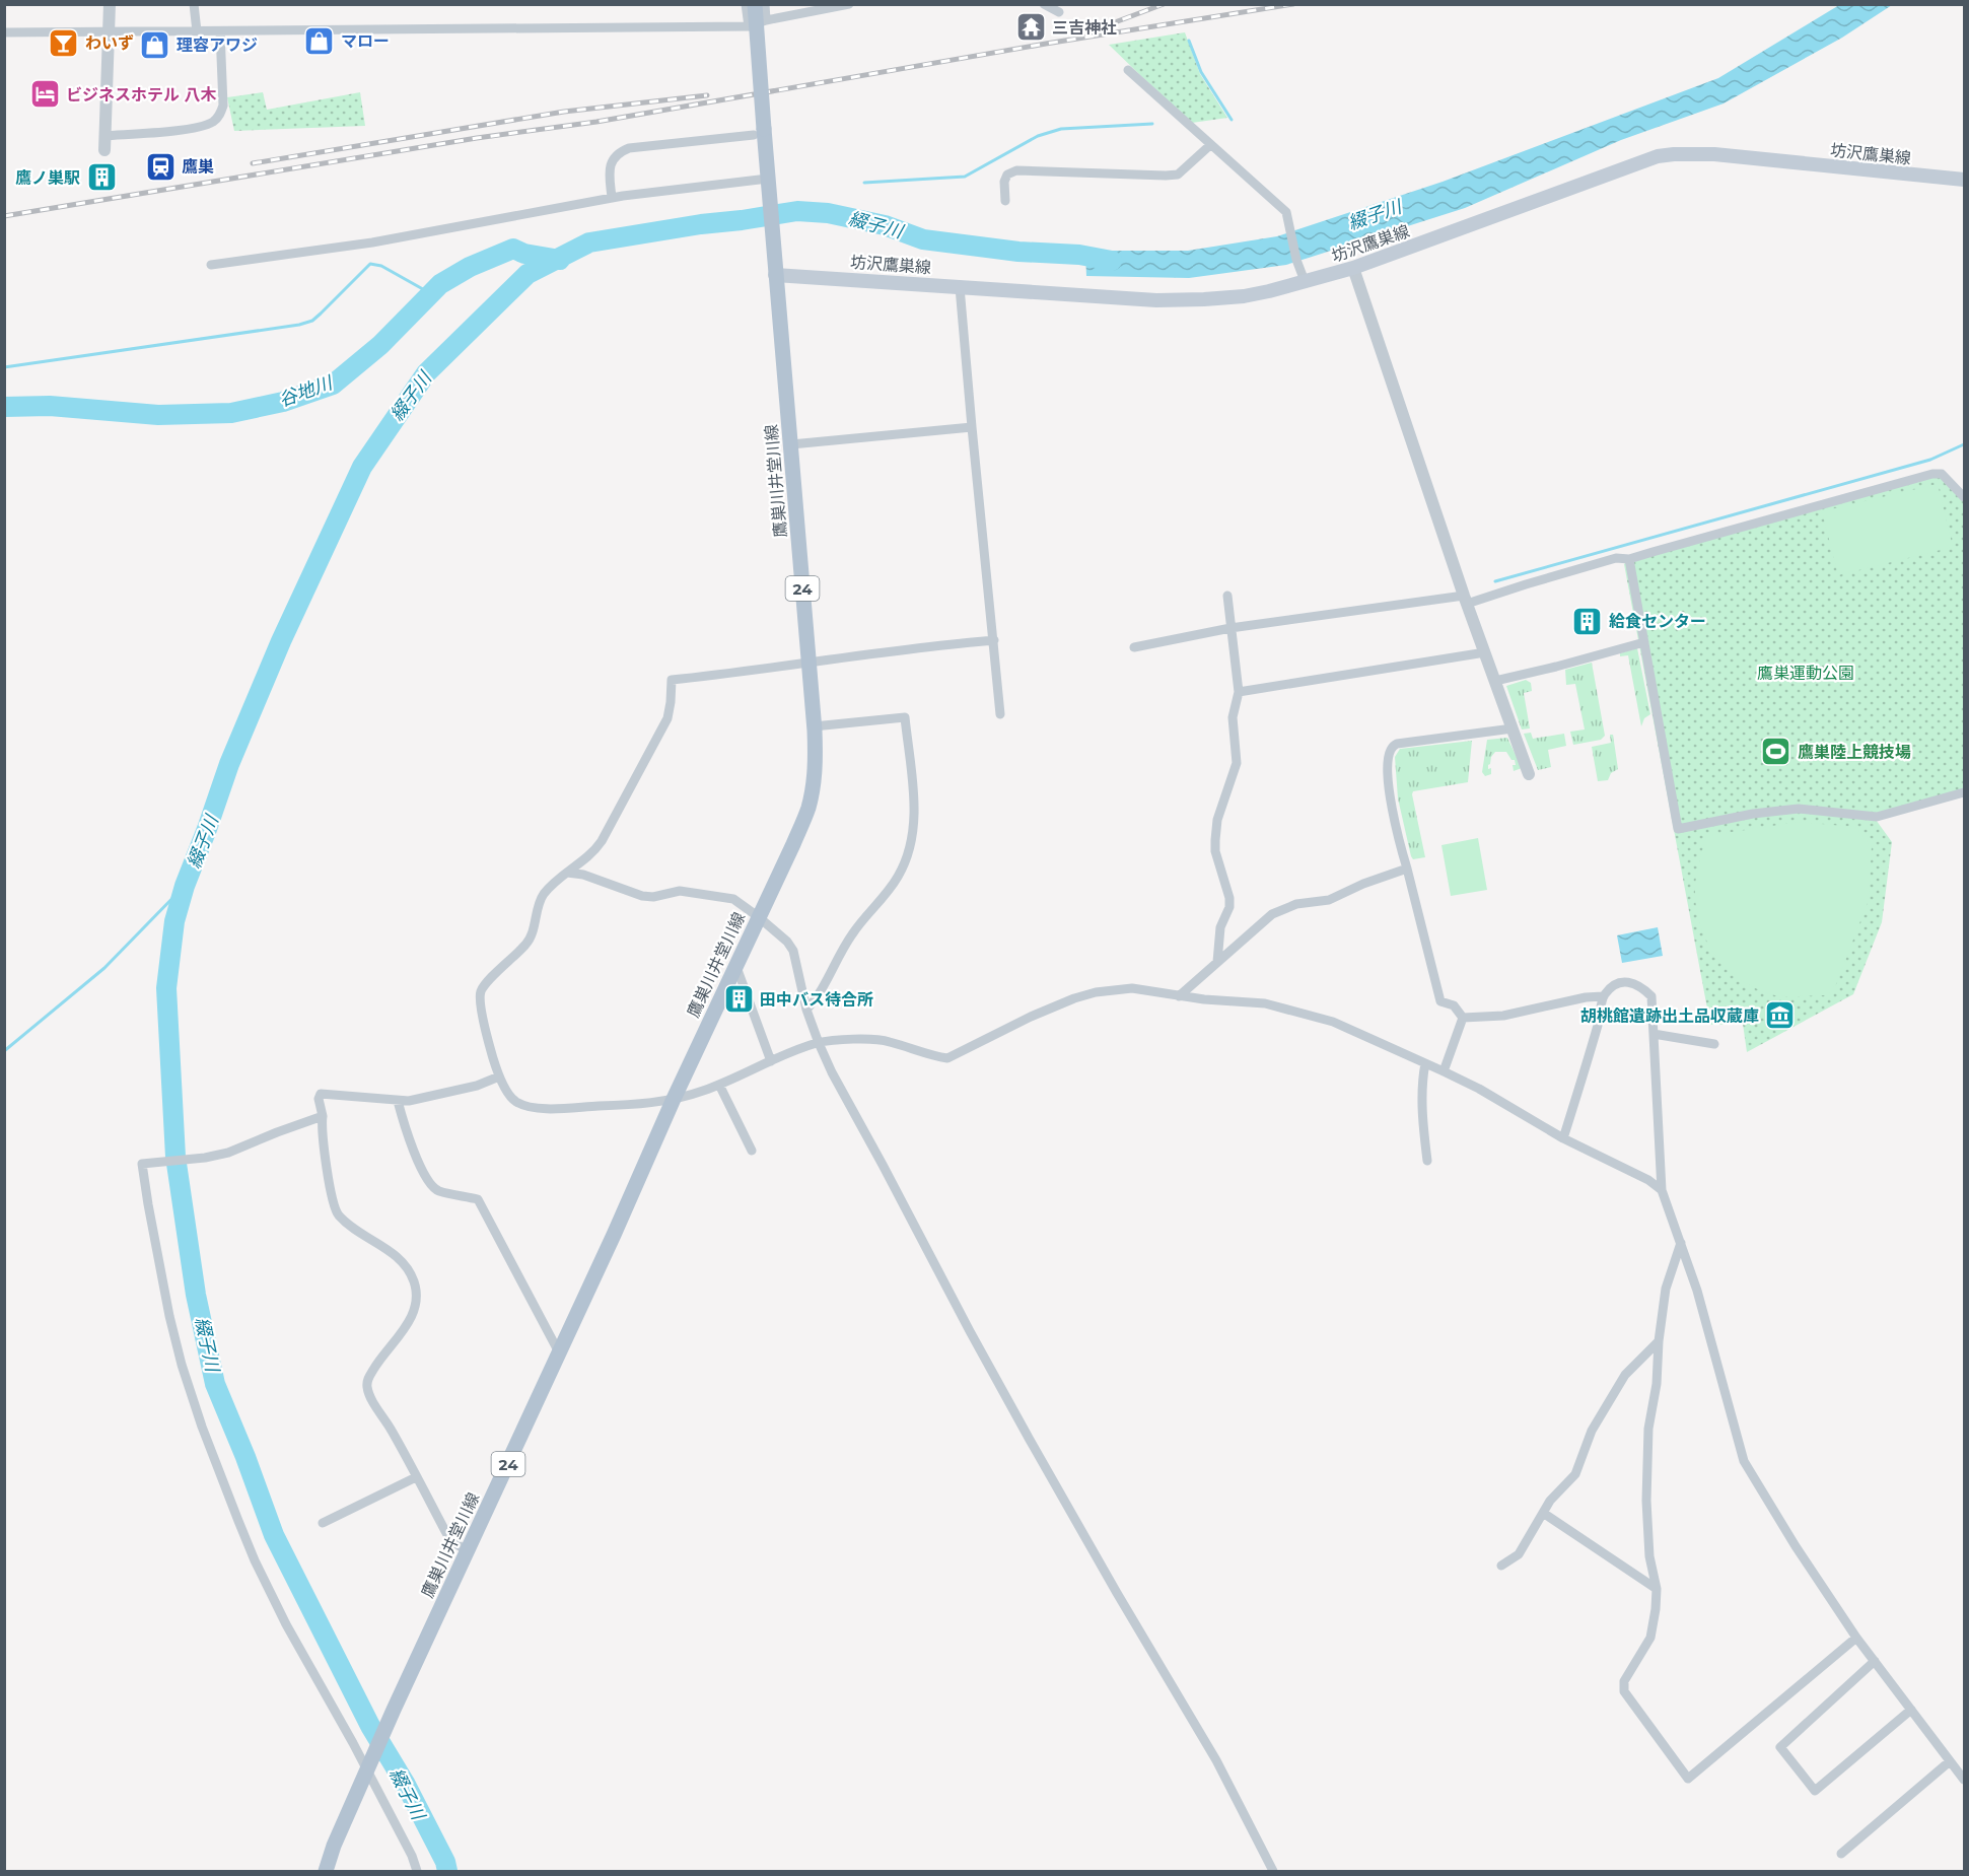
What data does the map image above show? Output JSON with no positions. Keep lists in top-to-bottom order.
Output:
{
  "streets": {
    "main road": ["坊沢鷹巣線", "鷹巣川井堂川線", "24"]
  },
  "crossings": [
    ["坊沢鷹巣線", "鷹巣川井堂川線"]
  ],
  "water": ["綴子川", "谷地川"],
  "parks": ["鷹巣運動公園"],
  "places": {
    "temple": ["三吉神社"],
    "shop": ["マロー", "理容アワジ"],
    "bar": ["わいず"],
    "hotel": ["ビジネスホテル 八木"],
    "station": ["鷹巣"],
    "building": ["鷹ノ巣駅", "給食センター", "田中バス待合所"],
    "sports": ["鷹巣陸上競技場"],
    "museum": ["胡桃館遺跡出土品収蔵庫"]
  }
}
